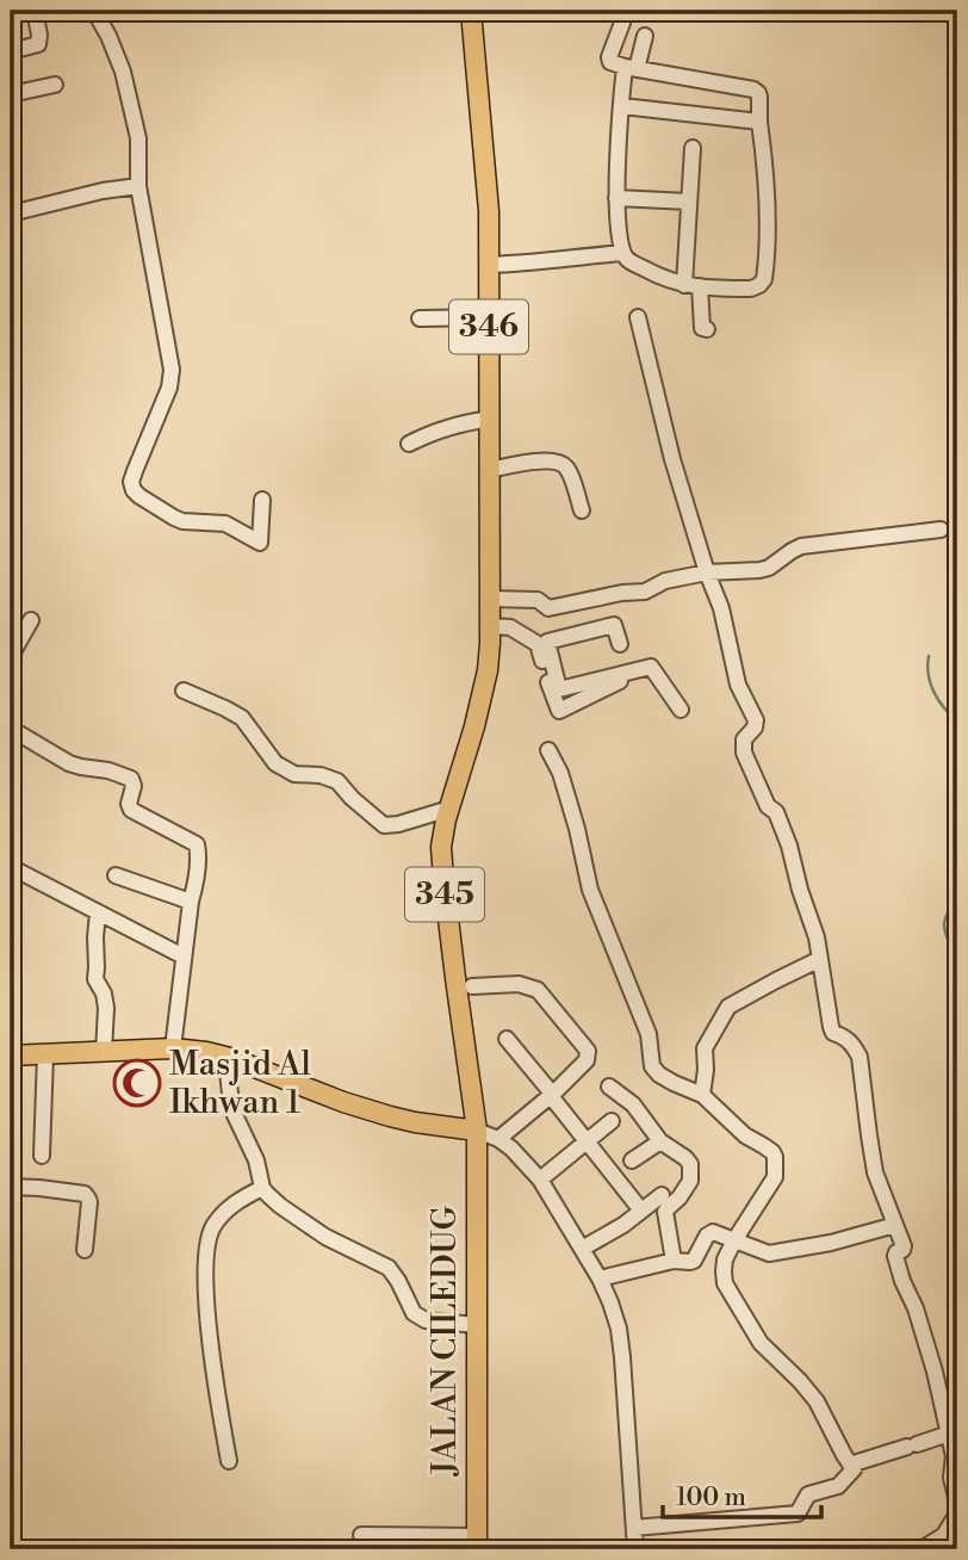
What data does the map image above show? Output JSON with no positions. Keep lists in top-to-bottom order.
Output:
{
  "streets": {
    "main road": ["346", "345", "JALAN CILEDUG"]
  },
  "crossings": [
    ["346", "345"],
    ["345", "JALAN CILEDUG"]
  ],
  "places": {
    "mosque": ["Masjid Al Ikhwan 1"]
  },
  "scale_bar": "100 m"
}
